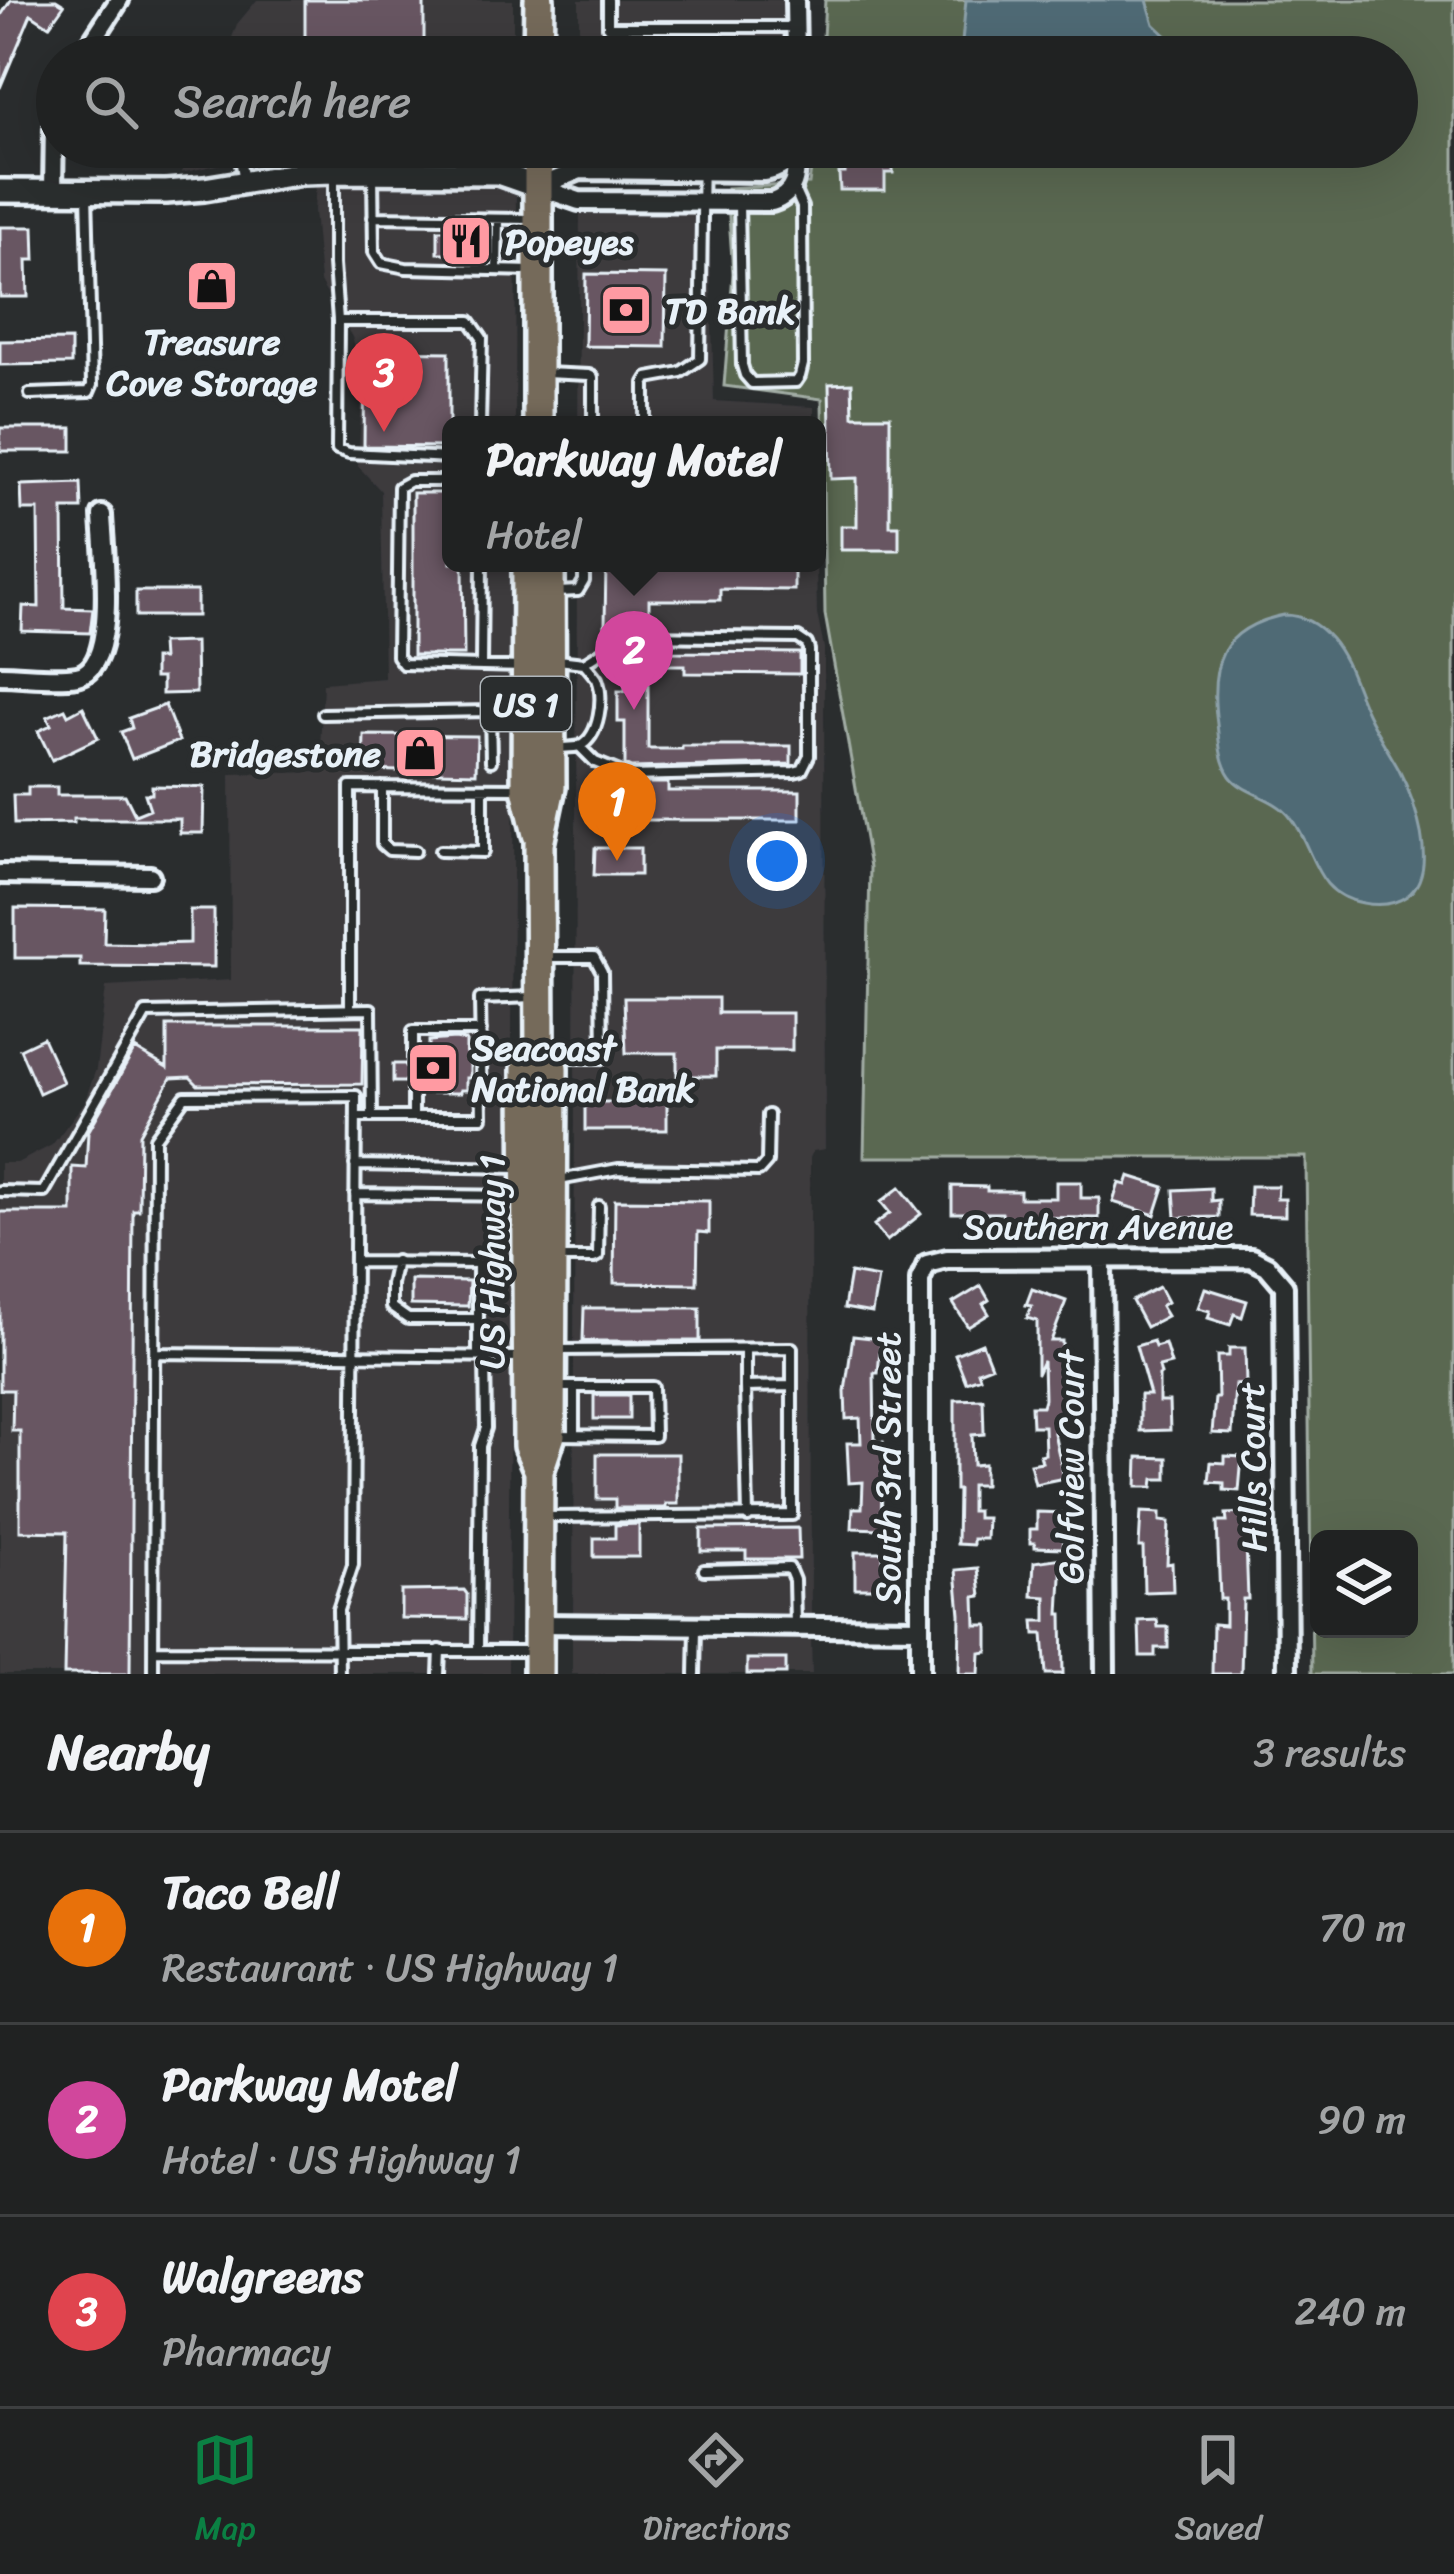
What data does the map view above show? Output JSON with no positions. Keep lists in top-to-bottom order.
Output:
{
  "streets": {
    "main road": ["US 1", "US Highway 1"],
    "street": [
      "Southern Avenue",
      "Golfview Court",
      "Hills Court",
      "South 3rd Street"
    ]
  },
  "crossings": [
    ["Southern Avenue", "Golfview Court"],
    ["Southern Avenue", "Hills Court"],
    ["Southern Avenue", "South 3rd Street"]
  ],
  "places": {
    "restaurant": ["Popeyes"],
    "shop": ["Treasure Cove Storage", "Bridgestone"],
    "bank": ["TD Bank", "Seacoast National Bank"]
  },
  "page": {
    "search": "Search here",
    "pins": ["3", "2", "1"],
    "popup": ["Parkway Motel", "Hotel"],
    "heading": ["Nearby", "3 results"],
    "list": [
      {
        "mark": "1",
        "name": "Taco Bell",
        "note": "Restaurant · US Highway 1",
        "value": "70 m"
      },
      {
        "mark": "2",
        "name": "Parkway Motel",
        "note": "Hotel · US Highway 1",
        "value": "90 m"
      },
      {
        "mark": "3",
        "name": "Walgreens",
        "note": "Pharmacy",
        "value": "240 m"
      }
    ],
    "nav": ["Map", "Directions", "Saved"]
  }
}
